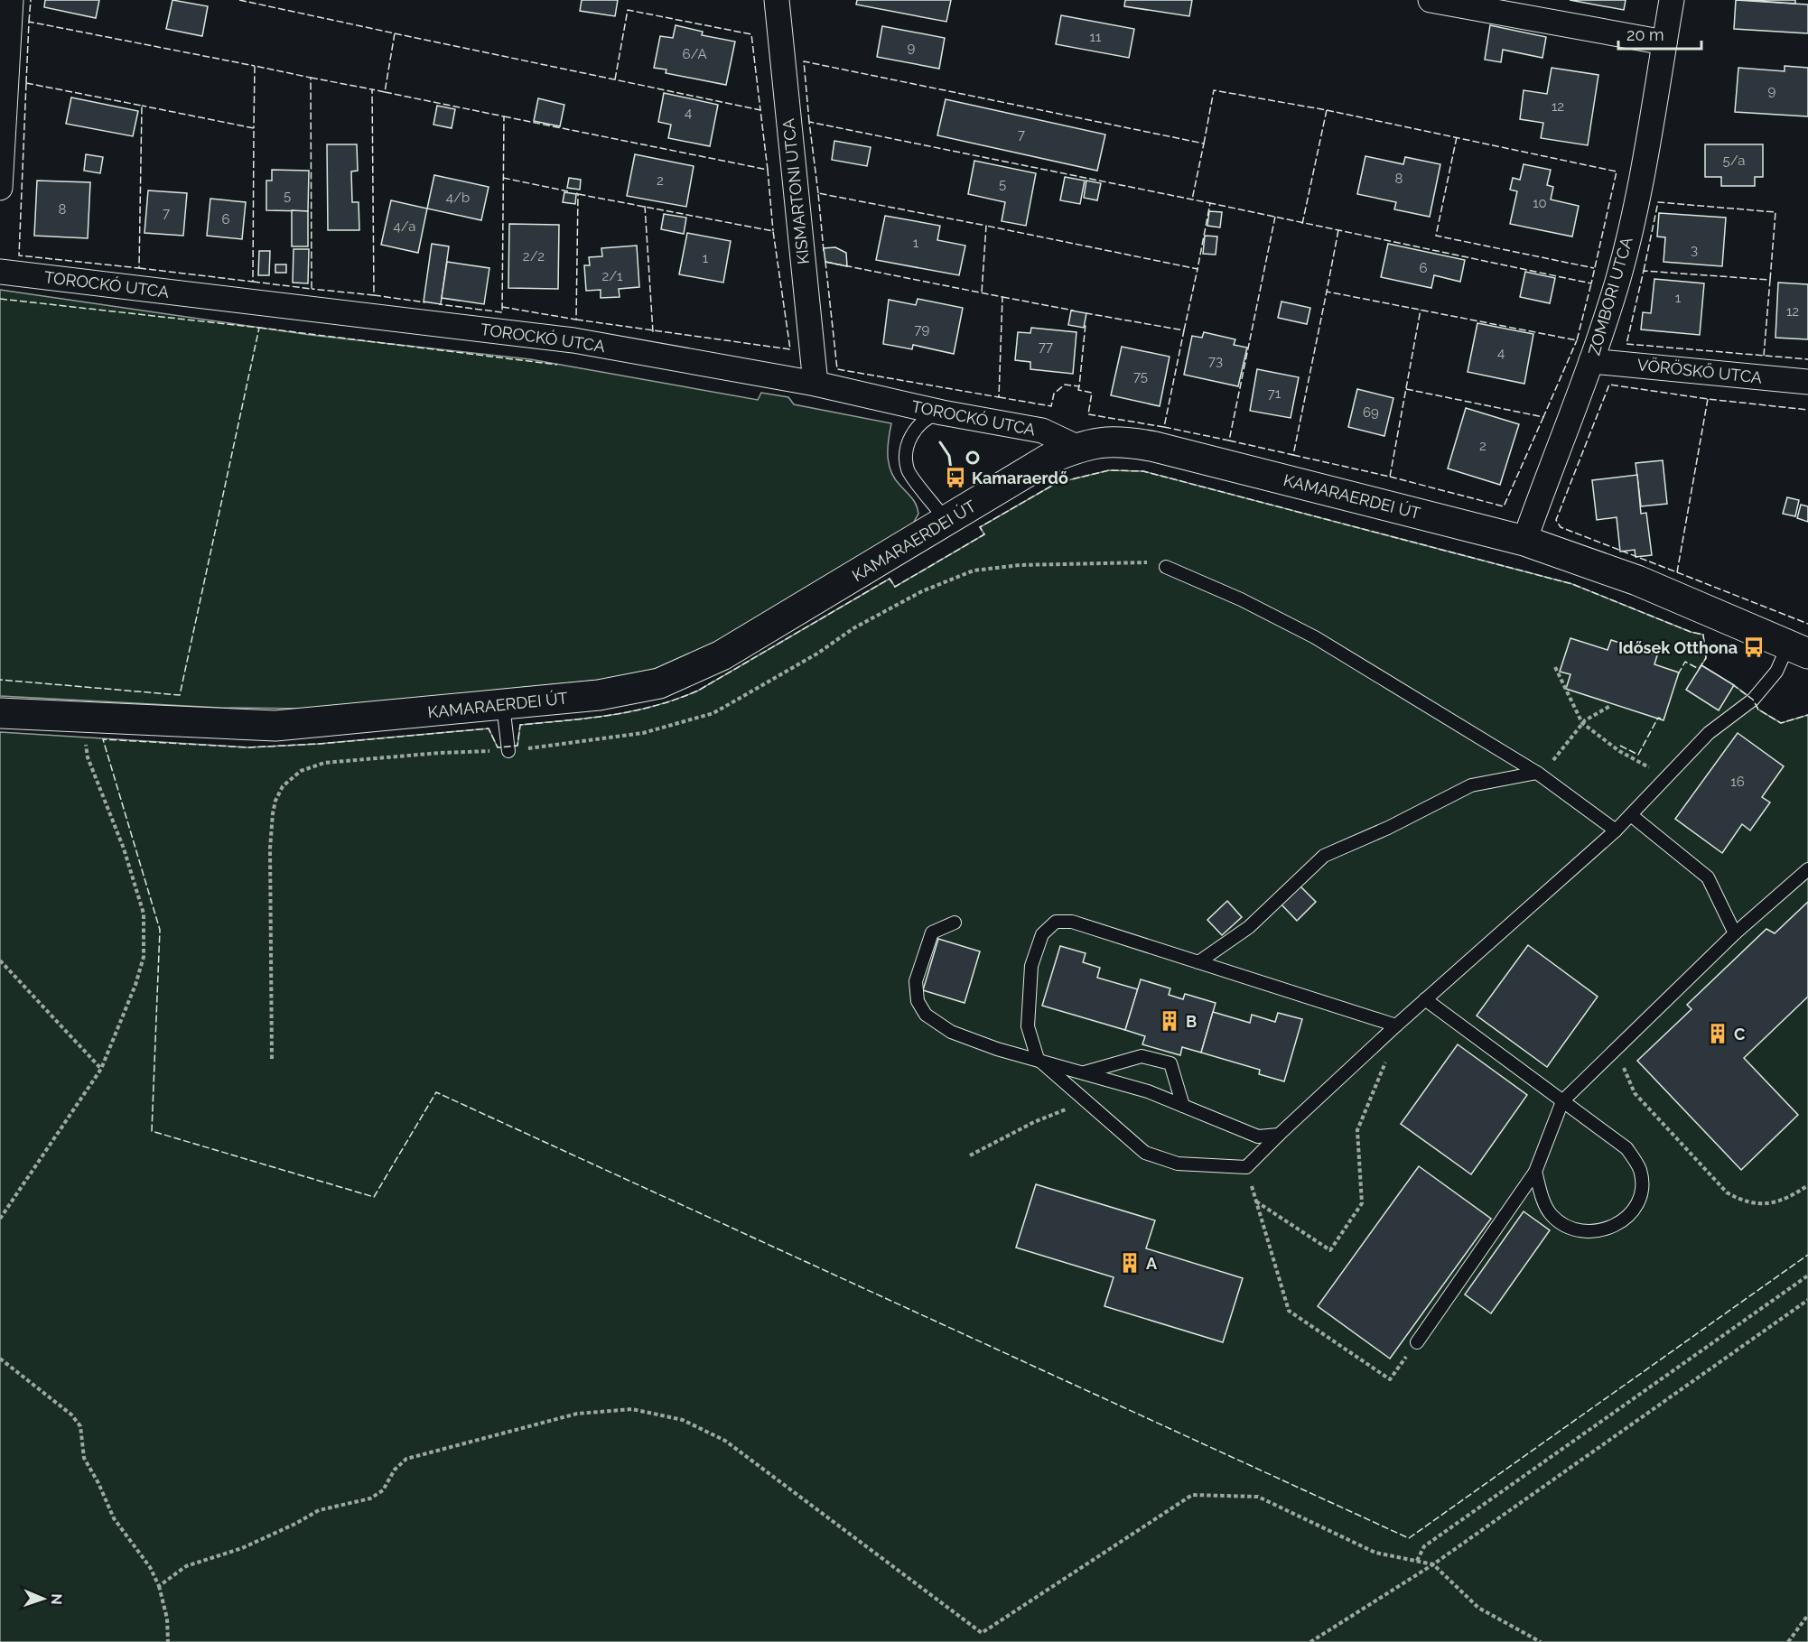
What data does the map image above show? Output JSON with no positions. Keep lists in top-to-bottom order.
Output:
{
  "streets": {
    "street": [
      "KISMARTONI UTCA",
      "TOROCKÓ UTCA",
      "ZOMBORI UTCA",
      "VÖRÖSKŐ UTCA",
      "KAMARAERDEI ÚT"
    ]
  },
  "crossings": [
    ["KISMARTONI UTCA", "TOROCKÓ UTCA"],
    ["TOROCKÓ UTCA", "KAMARAERDEI ÚT"],
    ["ZOMBORI UTCA", "VÖRÖSKŐ UTCA"],
    ["ZOMBORI UTCA", "KAMARAERDEI ÚT"]
  ],
  "places": {
    "bus stop": ["Kamaraerdő", "Idősek Otthona"],
    "building": ["B", "C", "A"]
  },
  "house_numbers": [
    "11",
    "9",
    "6/A",
    "9",
    "12",
    "4",
    "7",
    "5/a",
    "8",
    "2",
    "5",
    "5",
    "4/b",
    "10",
    "8",
    "7",
    "6",
    "4/a",
    "1",
    "3",
    "2/2",
    "1",
    "6",
    "2/1",
    "1",
    "12",
    "79",
    "77",
    "4",
    "73",
    "75",
    "71",
    "69",
    "2",
    "16"
  ],
  "scale_bar": "20 m",
  "north": "right"
}
